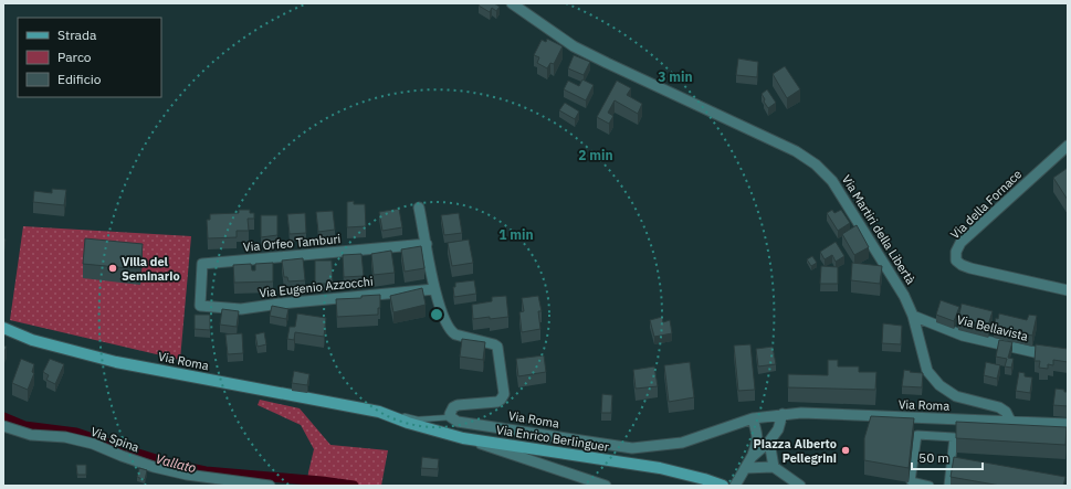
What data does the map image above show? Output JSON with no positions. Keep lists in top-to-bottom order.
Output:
{
  "streets": {
    "main road": ["Via Roma", "Via Enrico Berlinguer"],
    "street": [
      "Via della Fornace",
      "Via Martiri della Libertà",
      "Via Orfeo Tamburi",
      "Via Eugenio Azzocchi",
      "Via Bellavista",
      "Via Spina"
    ]
  },
  "crossings": [
    ["Via Martiri della Libertà", "Via Bellavista"],
    ["Via Martiri della Libertà", "Via Roma"],
    ["Via Orfeo Tamburi", "Via Eugenio Azzocchi"],
    ["Via Roma", "Via Enrico Berlinguer"]
  ],
  "water": ["Vallato"],
  "places": ["Villa del Seminario", "Piazza Alberto Pellegrini"],
  "legend": ["Strada", "Parco", "Edificio"],
  "scale_bar": "50 m",
  "rings": ["3 min", "2 min", "1 min"]
}
